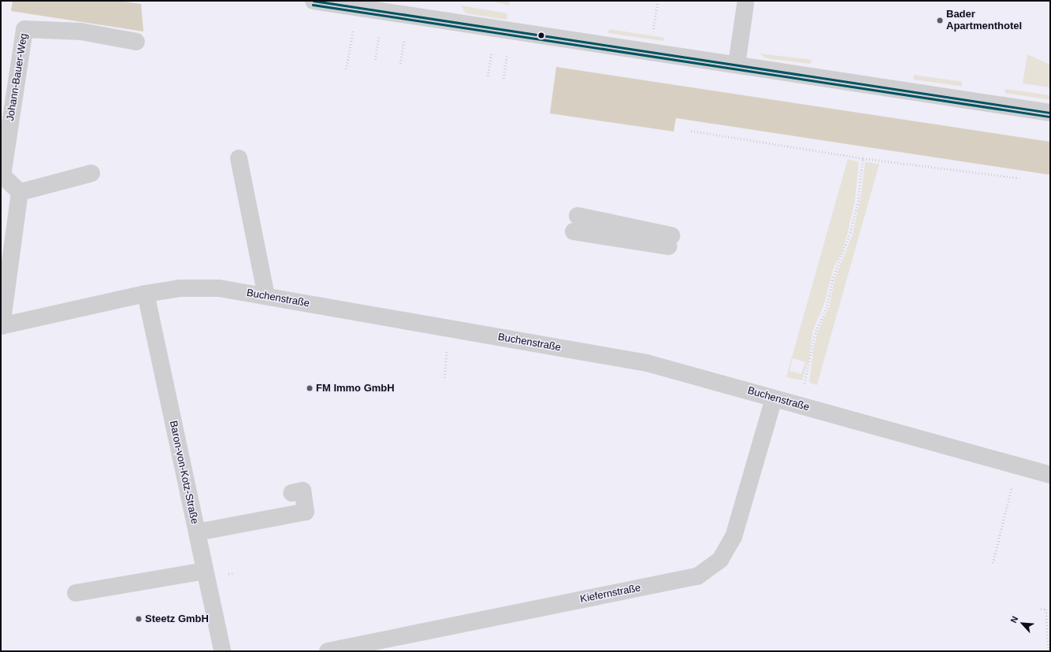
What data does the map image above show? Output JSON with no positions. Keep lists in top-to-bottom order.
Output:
{
  "streets": {
    "street": [
      "Johann-Bauer-Weg",
      "Buchenstraße",
      "Baron-von-Kotz-Straße",
      "Kiefernstraße"
    ]
  },
  "crossings": [
    ["Buchenstraße", "Baron-von-Kotz-Straße"],
    ["Buchenstraße", "Kiefernstraße"]
  ],
  "places": ["Bader Apartmenthotel", "FM Immo GmbH", "Steetz GmbH"],
  "north": "top left"
}
